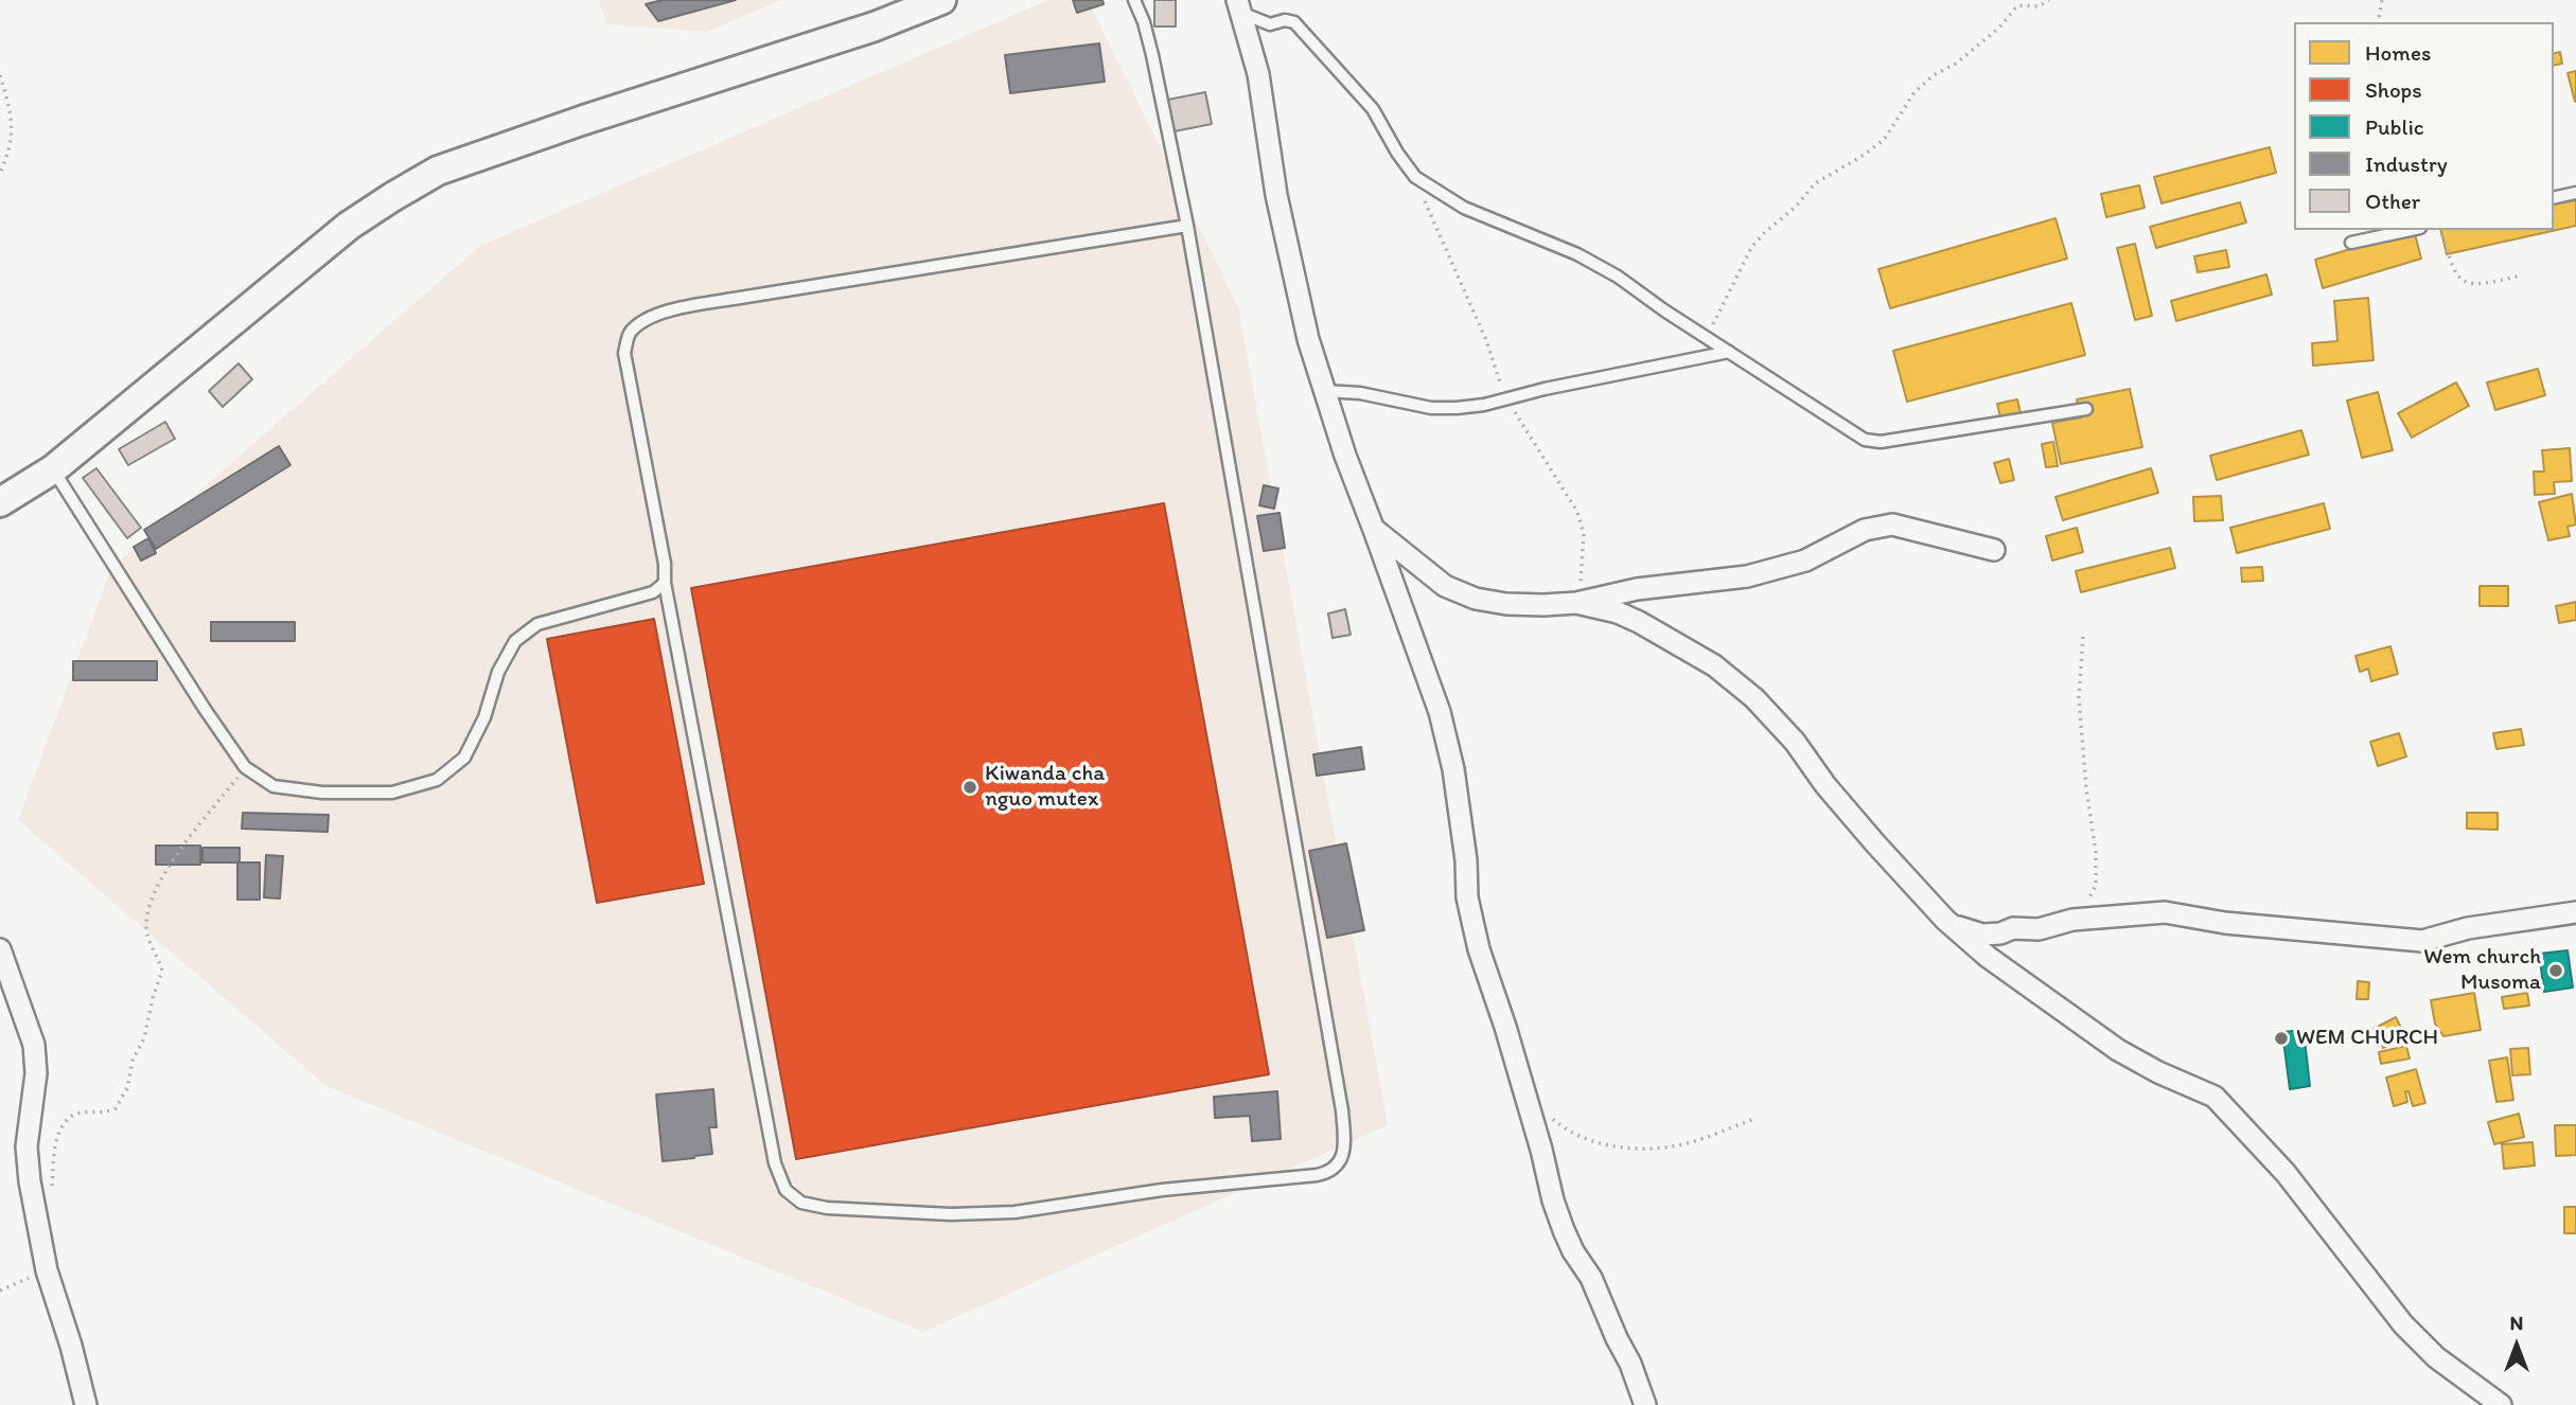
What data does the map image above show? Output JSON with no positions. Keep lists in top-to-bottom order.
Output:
{
  "places": ["Kiwanda cha nguo mutex", "Wem church Musoma", "WEM CHURCH"],
  "legend": [
    "Homes",
    "Shops",
    "Public",
    "Industry",
    "Other"
  ],
  "north": "top"
}
